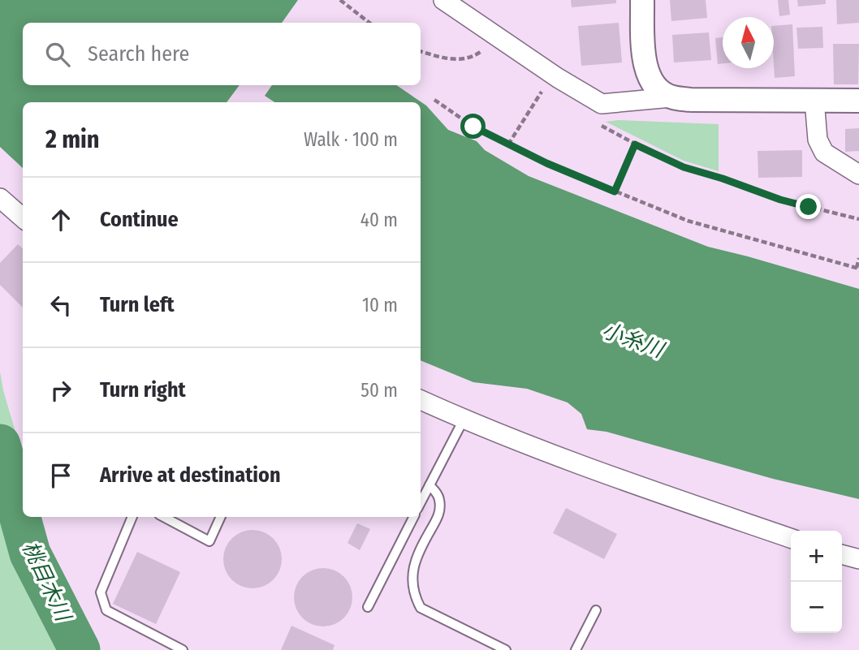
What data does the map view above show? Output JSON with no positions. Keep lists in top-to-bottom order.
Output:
{
  "water": ["小糸川", "桃目木川"],
  "north": "top",
  "page": {
    "search": "Search here",
    "heading": ["2 min", "Walk · 100 m"],
    "list": [
      ["Continue", "40 m"],
      ["Turn left", "10 m"],
      ["Turn right", "50 m"],
      "Arrive at destination"
    ],
    "map_buttons": ["+", "−"]
  }
}
